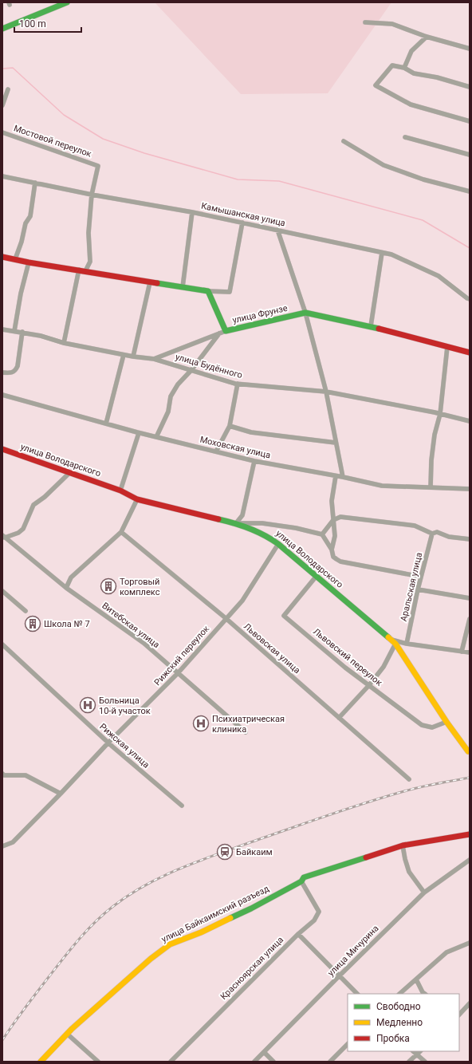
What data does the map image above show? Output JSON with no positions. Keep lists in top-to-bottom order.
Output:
{
  "streets": {
    "street": [
      "Мостовой переулок",
      "Камышанская улица",
      "улица Фрунзе",
      "улица Будённого",
      "Моховская улица",
      "улица Володарского",
      "Аральская улица",
      "Витебская улица",
      "Львовская улица",
      "Рижский переулок",
      "Львовский переулок",
      "Рижская улица",
      "улица Байкаимский разъезд",
      "улица Мичурина",
      "Красноярская улица"
    ]
  },
  "crossings": [
    ["Мостовой переулок", "Камышанская улица"],
    ["улица Володарского", "Рижский переулок"],
    ["улица Володарского", "Львовский переулок"],
    ["Витебская улица", "Рижский переулок"],
    ["Львовская улица", "Рижский переулок"],
    ["Рижский переулок", "Рижская улица"],
    ["улица Байкаимский разъезд", "Красноярская улица"]
  ],
  "places": {
    "building": ["Торговый комплекс", "Школа № 7"],
    "hospital": ["Больница 10-й участок", "Психиатрическая клиника"],
    "station": ["Байкаим"]
  },
  "legend": ["Свободно", "Медленно", "Пробка"],
  "scale_bar": "100 m"
}
